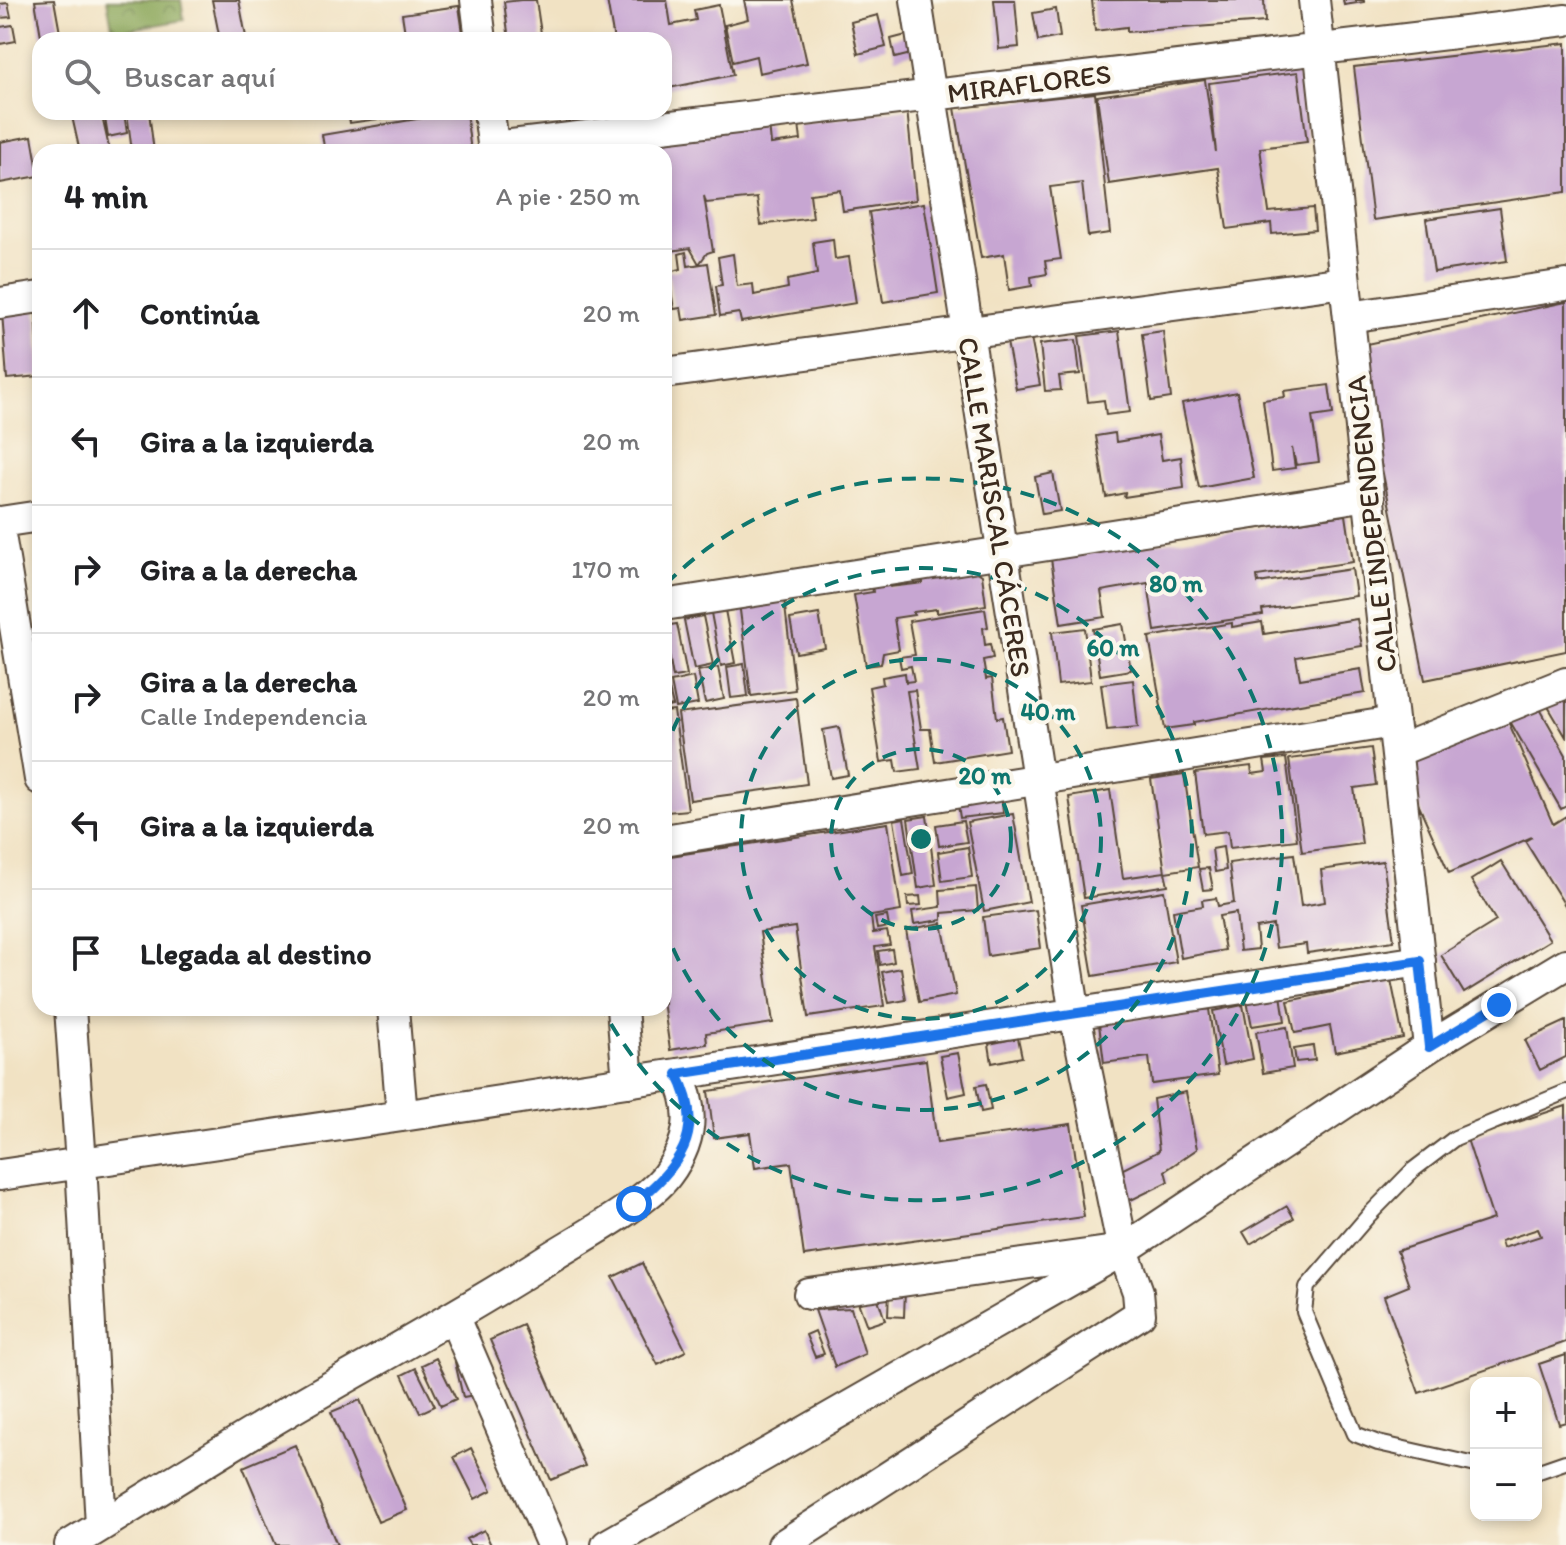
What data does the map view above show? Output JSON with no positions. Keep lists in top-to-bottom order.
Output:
{
  "streets": {
    "street": ["MIRAFLORES", "CALLE MARISCAL CÁCERES", "CALLE INDEPENDENCIA"]
  },
  "crossings": [
    ["MIRAFLORES", "CALLE MARISCAL CÁCERES"],
    ["MIRAFLORES", "CALLE INDEPENDENCIA"]
  ],
  "page": {
    "search": "Buscar aquí",
    "heading": ["4 min", "A pie · 250 m"],
    "list": [
      ["Continúa", "20 m"],
      ["Gira a la izquierda", "20 m"],
      ["Gira a la derecha", "170 m"],
      ["Gira a la derecha", "Calle Independencia", "20 m"],
      ["Gira a la izquierda", "20 m"],
      "Llegada al destino"
    ],
    "map_buttons": ["+", "−"]
  },
  "rings": [
    "80 m",
    "60 m",
    "40 m",
    "20 m"
  ]
}
